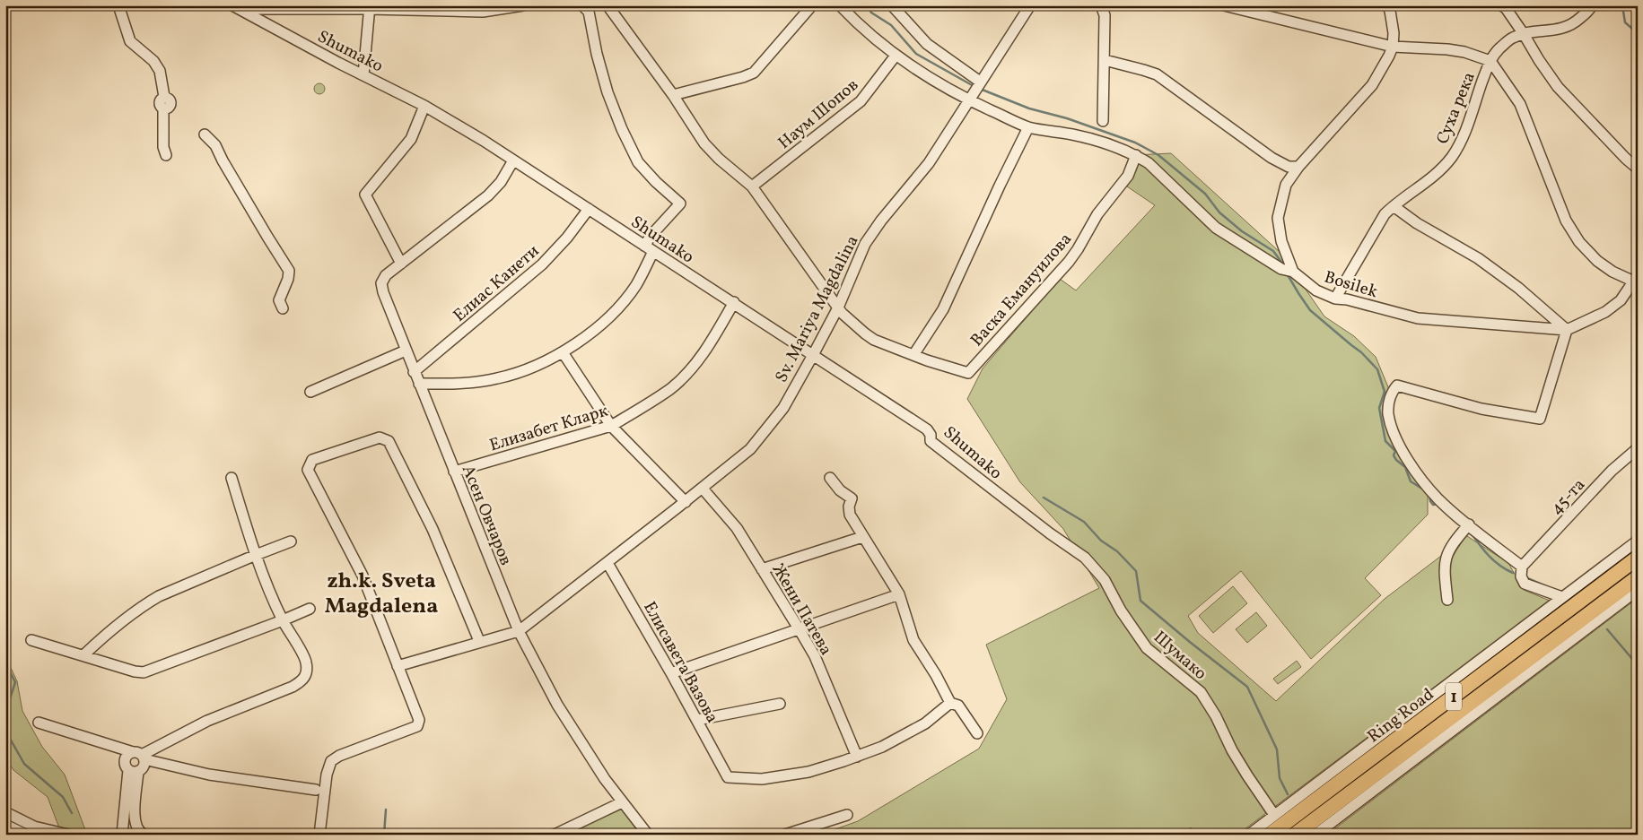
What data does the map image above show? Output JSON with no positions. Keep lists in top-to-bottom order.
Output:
{
  "streets": {
    "highway": ["1", "Ring Road"],
    "street": [
      "Shumako",
      "Суха река",
      "Наум Шопов",
      "Елиас Канети",
      "Bosilek",
      "Васка Емануилова",
      "Sv. Mariya Magdalina",
      "Елизабет Кларк",
      "45-та",
      "Асен Овчаров",
      "Жени Патева",
      "Елисавета Вазова"
    ]
  },
  "crossings": [
    ["Shumako", "Елиас Канети"],
    ["Shumako", "Sv. Mariya Magdalina"],
    ["Shumako", "Елизабет Кларк"],
    ["Суха река", "Bosilek"],
    ["Елиас Канети", "Асен Овчаров"],
    ["Sv. Mariya Magdalina", "Асен Овчаров"],
    ["Sv. Mariya Magdalina", "Жени Патева"],
    ["Sv. Mariya Magdalina", "Елисавета Вазова"],
    ["Елизабет Кларк", "Асен Овчаров"],
    ["Жени Патева", "Елисавета Вазова"]
  ],
  "districts": ["zh.k. Sveta Magdalena"]
}
